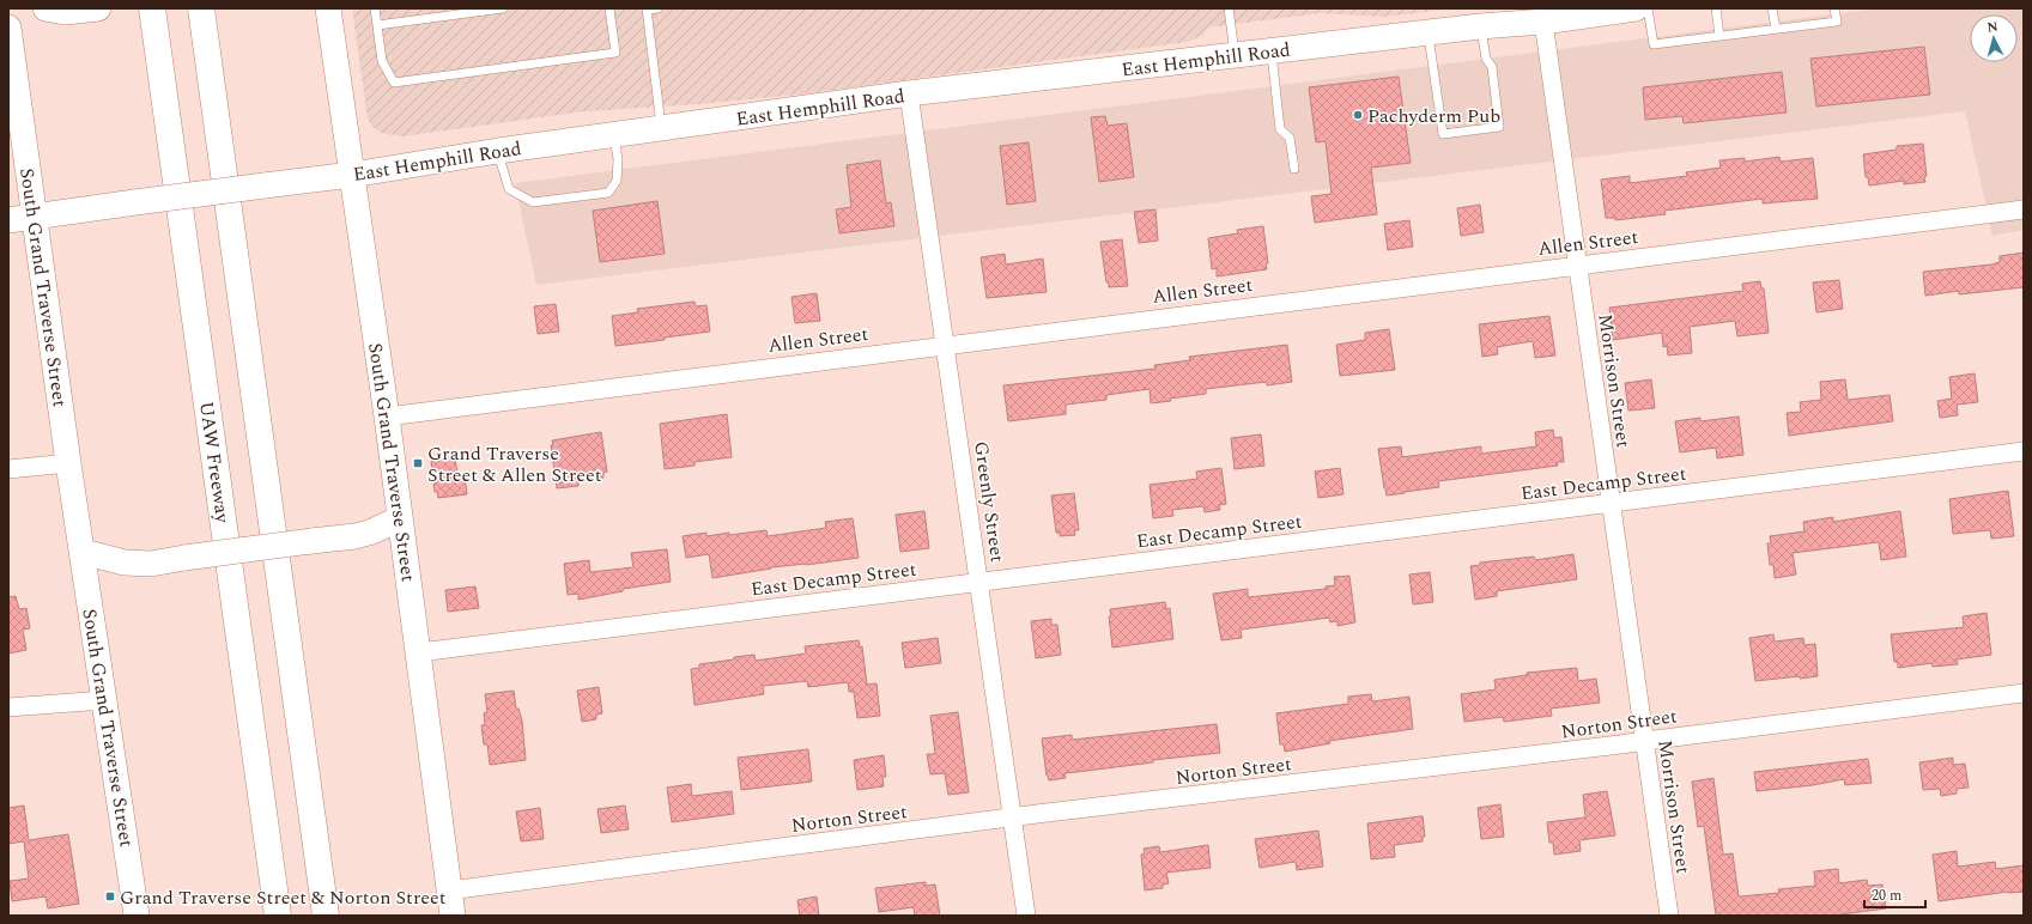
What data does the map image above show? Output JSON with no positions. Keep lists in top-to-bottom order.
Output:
{
  "streets": {
    "highway": ["UAW Freeway"],
    "main road": ["East Hemphill Road", "South Grand Traverse Street"],
    "street": [
      "Allen Street",
      "Morrison Street",
      "East Decamp Street",
      "Greenly Street",
      "Norton Street"
    ]
  },
  "crossings": [
    ["East Hemphill Road", "South Grand Traverse Street"],
    ["East Hemphill Road", "Morrison Street"],
    ["East Hemphill Road", "Greenly Street"],
    ["Allen Street", "South Grand Traverse Street"],
    ["Allen Street", "Morrison Street"],
    ["Allen Street", "Greenly Street"],
    ["South Grand Traverse Street", "East Decamp Street"],
    ["South Grand Traverse Street", "Norton Street"],
    ["Morrison Street", "East Decamp Street"],
    ["Morrison Street", "Norton Street"],
    ["East Decamp Street", "Greenly Street"],
    ["Greenly Street", "Norton Street"]
  ],
  "places": {
    "other": ["Pachyderm Pub"],
    "transit": ["Grand Traverse Street & Allen Street", "Grand Traverse Street & Norton Street"]
  },
  "scale_bar": "20 m",
  "north": "top"
}
